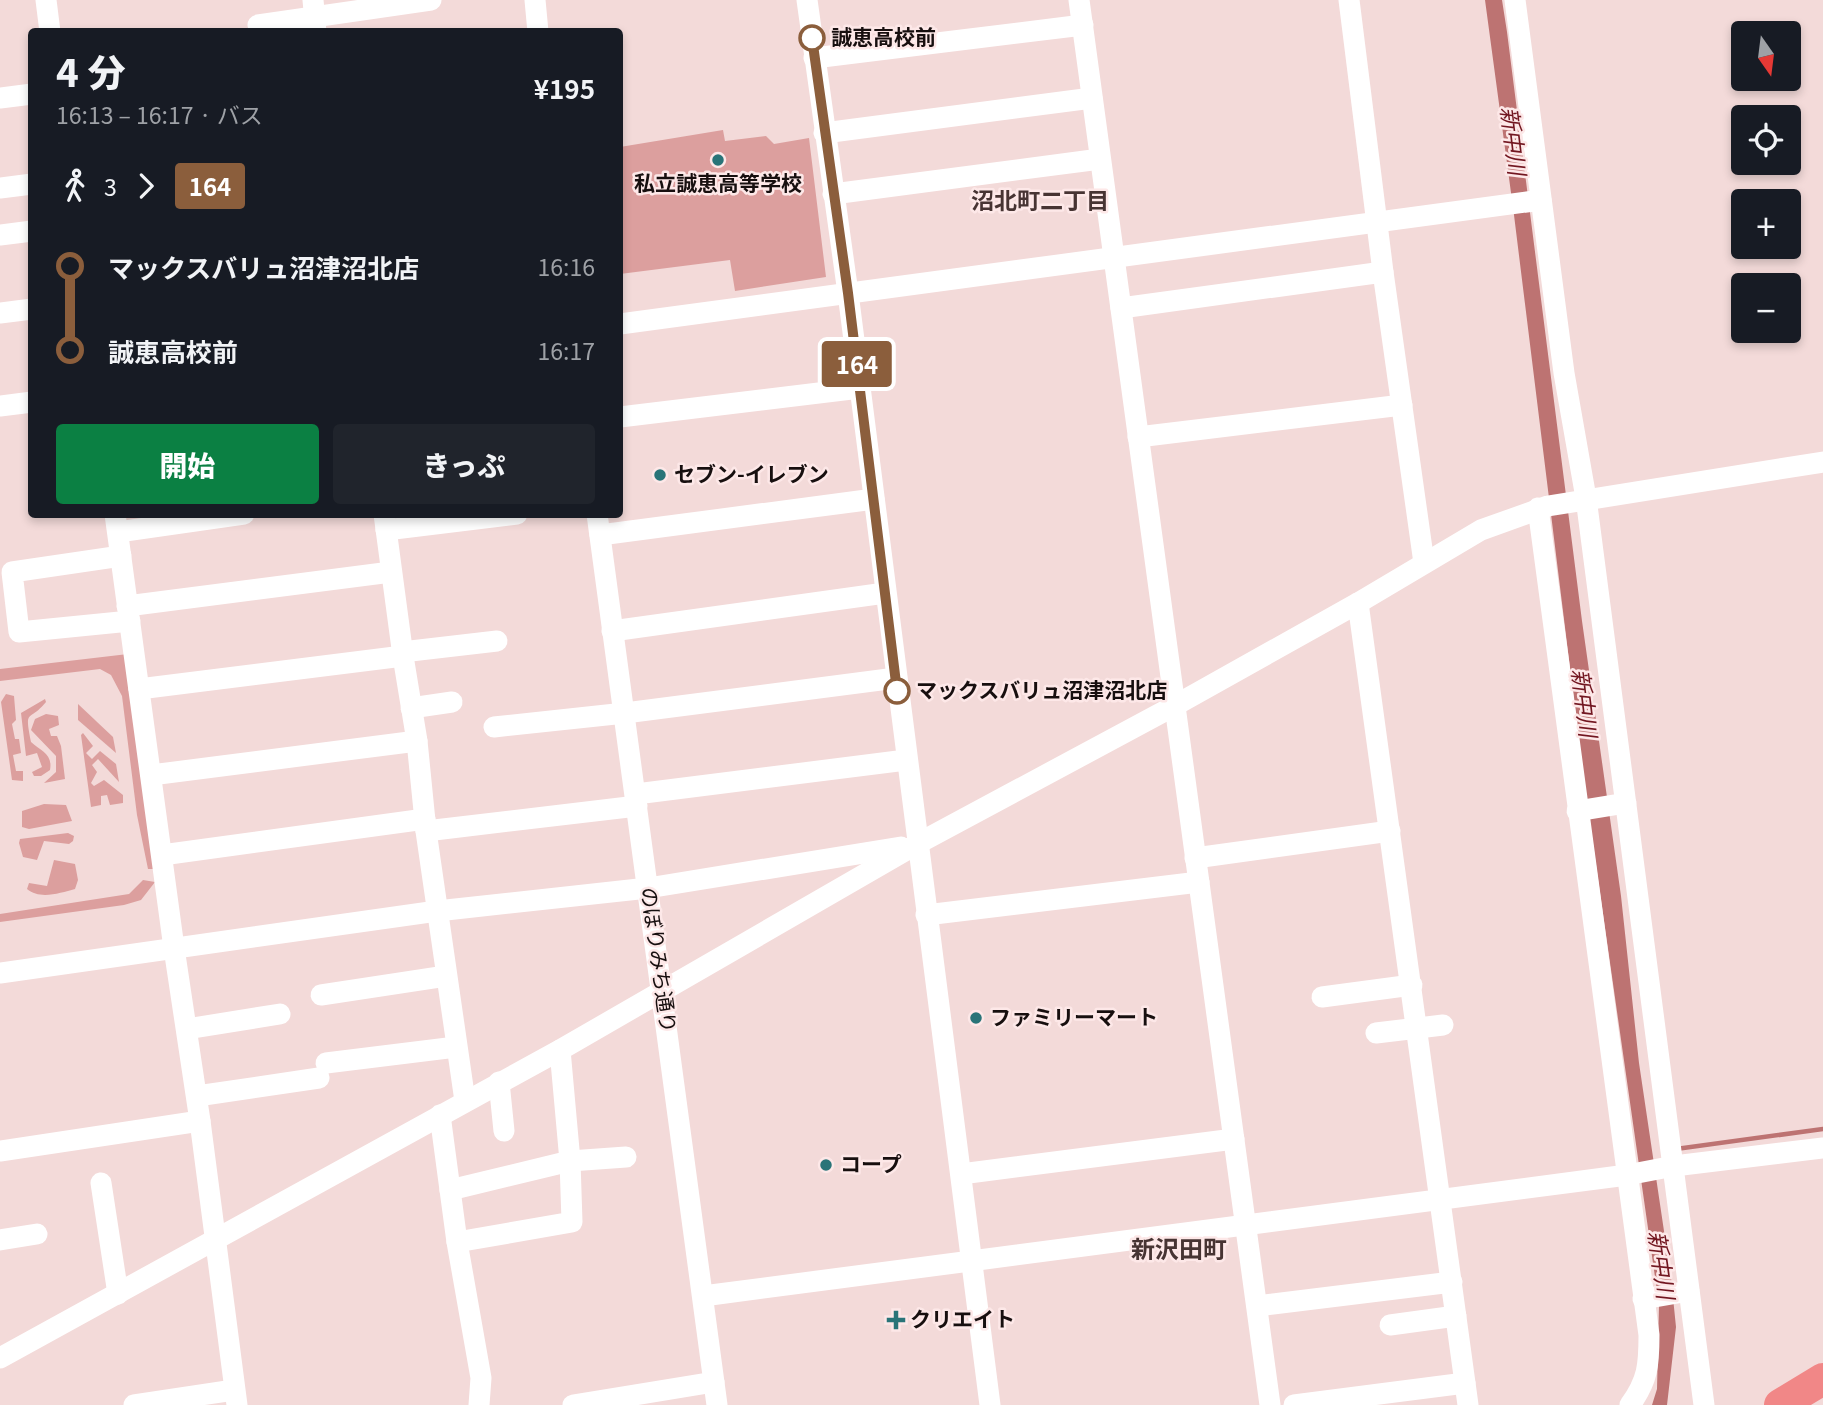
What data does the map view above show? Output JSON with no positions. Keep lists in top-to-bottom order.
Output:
{
  "streets": {
    "street": ["のぼりみち通り"]
  },
  "districts": ["沼北町二丁目", "新沢田町"],
  "water": ["新中川"],
  "places": {
    "other": [
      "誠恵高校前",
      "私立誠恵高等学校",
      "セブン-イレブン",
      "マックスバリュ沼津沼北店",
      "ファミリーマート",
      "コープ"
    ],
    "health": ["クリエイト"]
  },
  "lines": ["bus line 164"],
  "north": "bottom",
  "page": {
    "on_map": "164",
    "map_buttons": ["+", "−"],
    "heading": ["4 分", "16:13 – 16:17 · バス", "¥195"],
    "legs": ["3", "164"],
    "list": [
      {
        "name": "マックスバリュ沼津沼北店",
        "value": "16:16"
      },
      {
        "name": "誠恵高校前",
        "value": "16:17"
      }
    ],
    "buttons": ["開始", "きっぷ"]
  }
}
